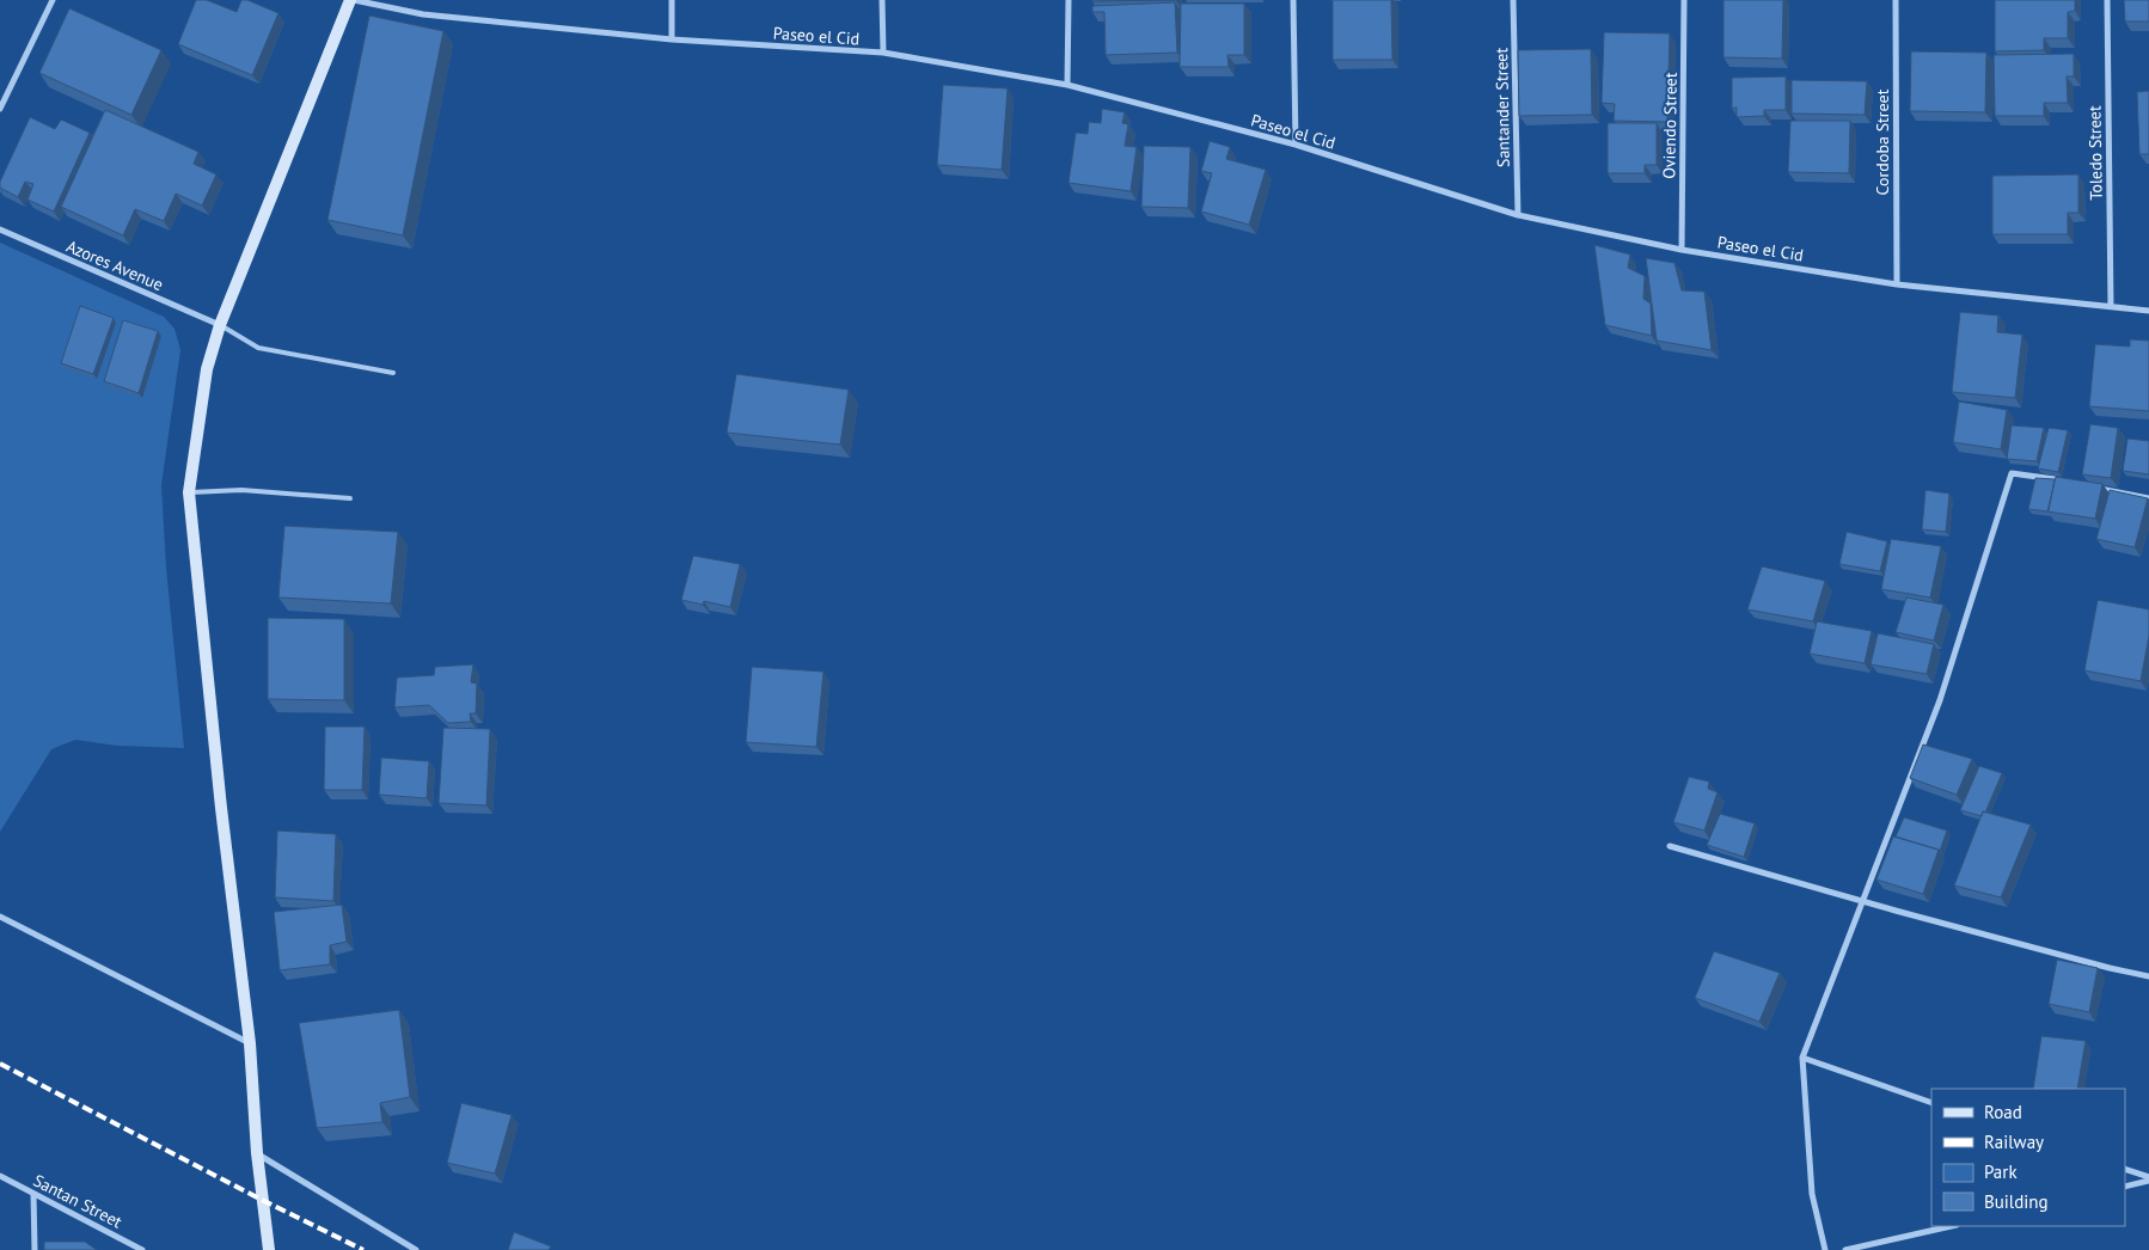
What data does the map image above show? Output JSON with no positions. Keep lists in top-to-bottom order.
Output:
{
  "streets": {
    "street": [
      "Paseo el Cid",
      "Santander Street",
      "Oviendo Street",
      "Cordoba Street",
      "Toledo Street",
      "Azores Avenue",
      "Santan Street"
    ]
  },
  "crossings": [
    ["Paseo el Cid", "Santander Street"],
    ["Paseo el Cid", "Oviendo Street"],
    ["Paseo el Cid", "Cordoba Street"],
    ["Paseo el Cid", "Toledo Street"]
  ],
  "legend": [
    "Road",
    "Railway",
    "Park",
    "Building"
  ]
}
